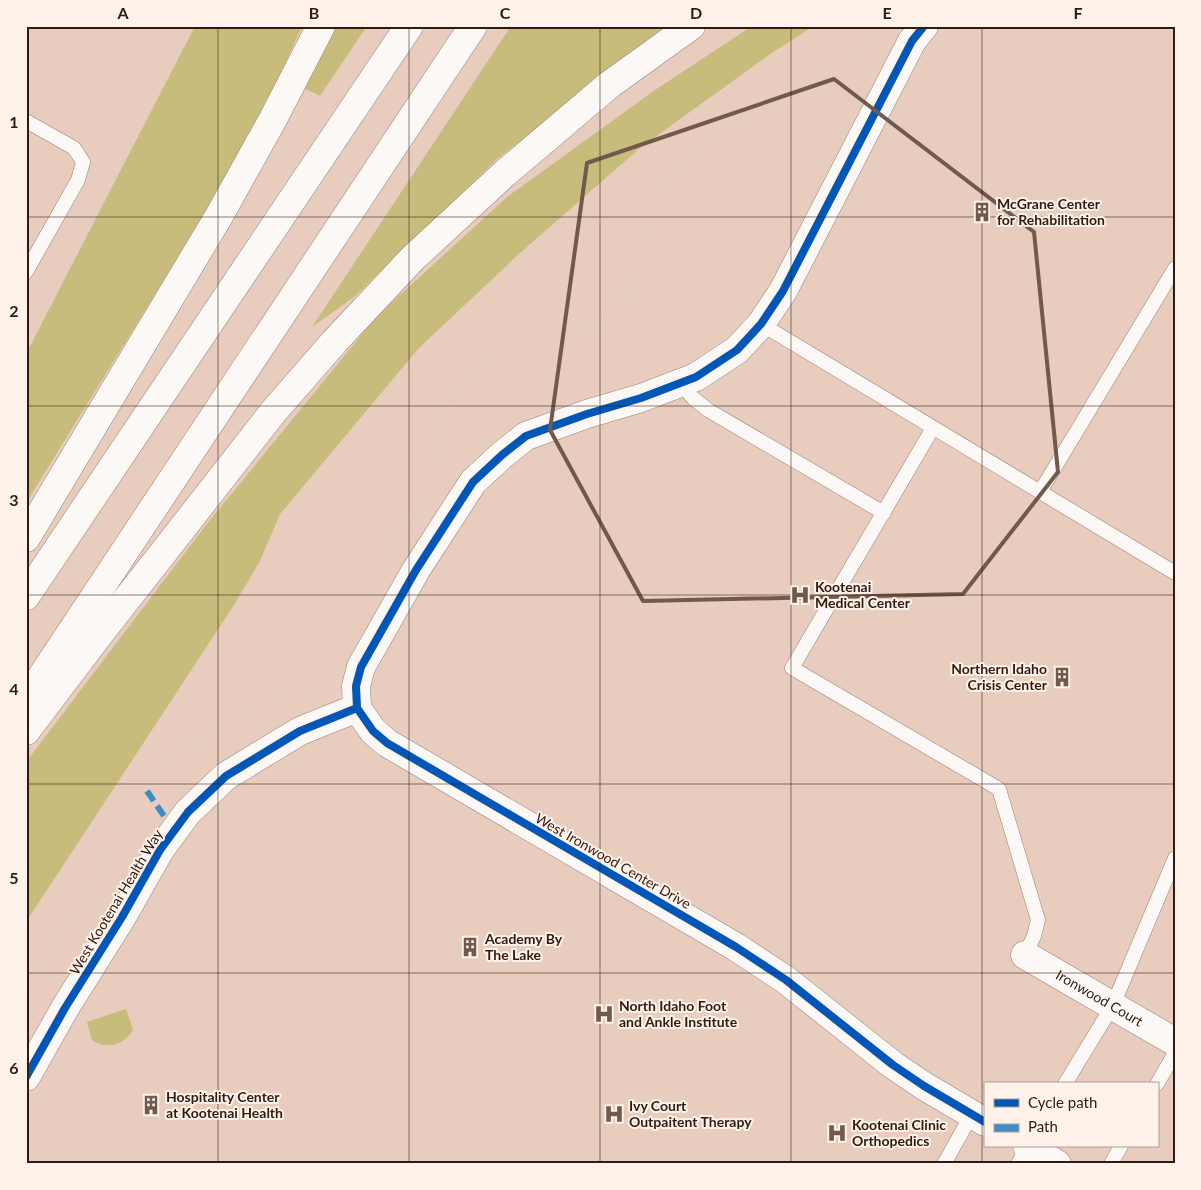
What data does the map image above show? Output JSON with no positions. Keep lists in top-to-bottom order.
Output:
{
  "streets": {
    "main road": ["West Ironwood Center Drive", "West Kootenai Health Way", "Ironwood Court"]
  },
  "crossings": [
    ["West Ironwood Center Drive", "West Kootenai Health Way"]
  ],
  "places": {
    "building": [
      "McGrane Center for Rehabilitation",
      "Northern Idaho Crisis Center",
      "Academy By The Lake",
      "Hospitality Center at Kootenai Health"
    ],
    "hospital": [
      "Kootenai Medical Center",
      "North Idaho Foot and Ankle Institute",
      "Ivy Court Outpaitent Therapy",
      "Kootenai Clinic Orthopedics"
    ]
  },
  "legend": ["Cycle path", "Path"],
  "grid": {
    "columns": [
      "A",
      "B",
      "C",
      "D",
      "E",
      "F"
    ],
    "rows": [
      "1",
      "2",
      "3",
      "4",
      "5",
      "6"
    ]
  }
}
